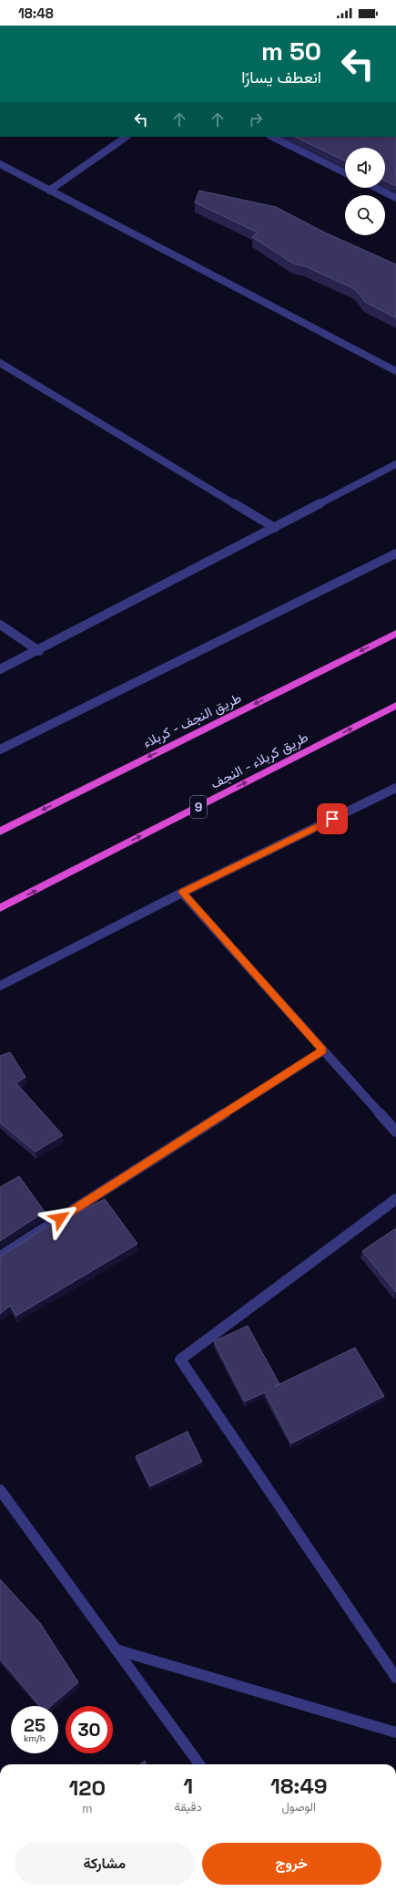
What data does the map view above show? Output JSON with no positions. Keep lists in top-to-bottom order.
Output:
{
  "streets": {
    "highway": ["طريق النجف - کربلاء", "طريق کربلاء - النجف", "9"]
  },
  "one_way": ["طريق النجف - کربلاء", "طريق کربلاء - النجف"],
  "page": {
    "status": "18:48",
    "turn": ["50 m", "انعطف يسارًا"],
    "speed": "25 km/h",
    "limit": "30",
    "eta": [
      "18:49",
      "الوصول",
      "1",
      "دقيقة",
      "120",
      "m"
    ],
    "buttons": ["خروج", "مشاركة"]
  }
}
